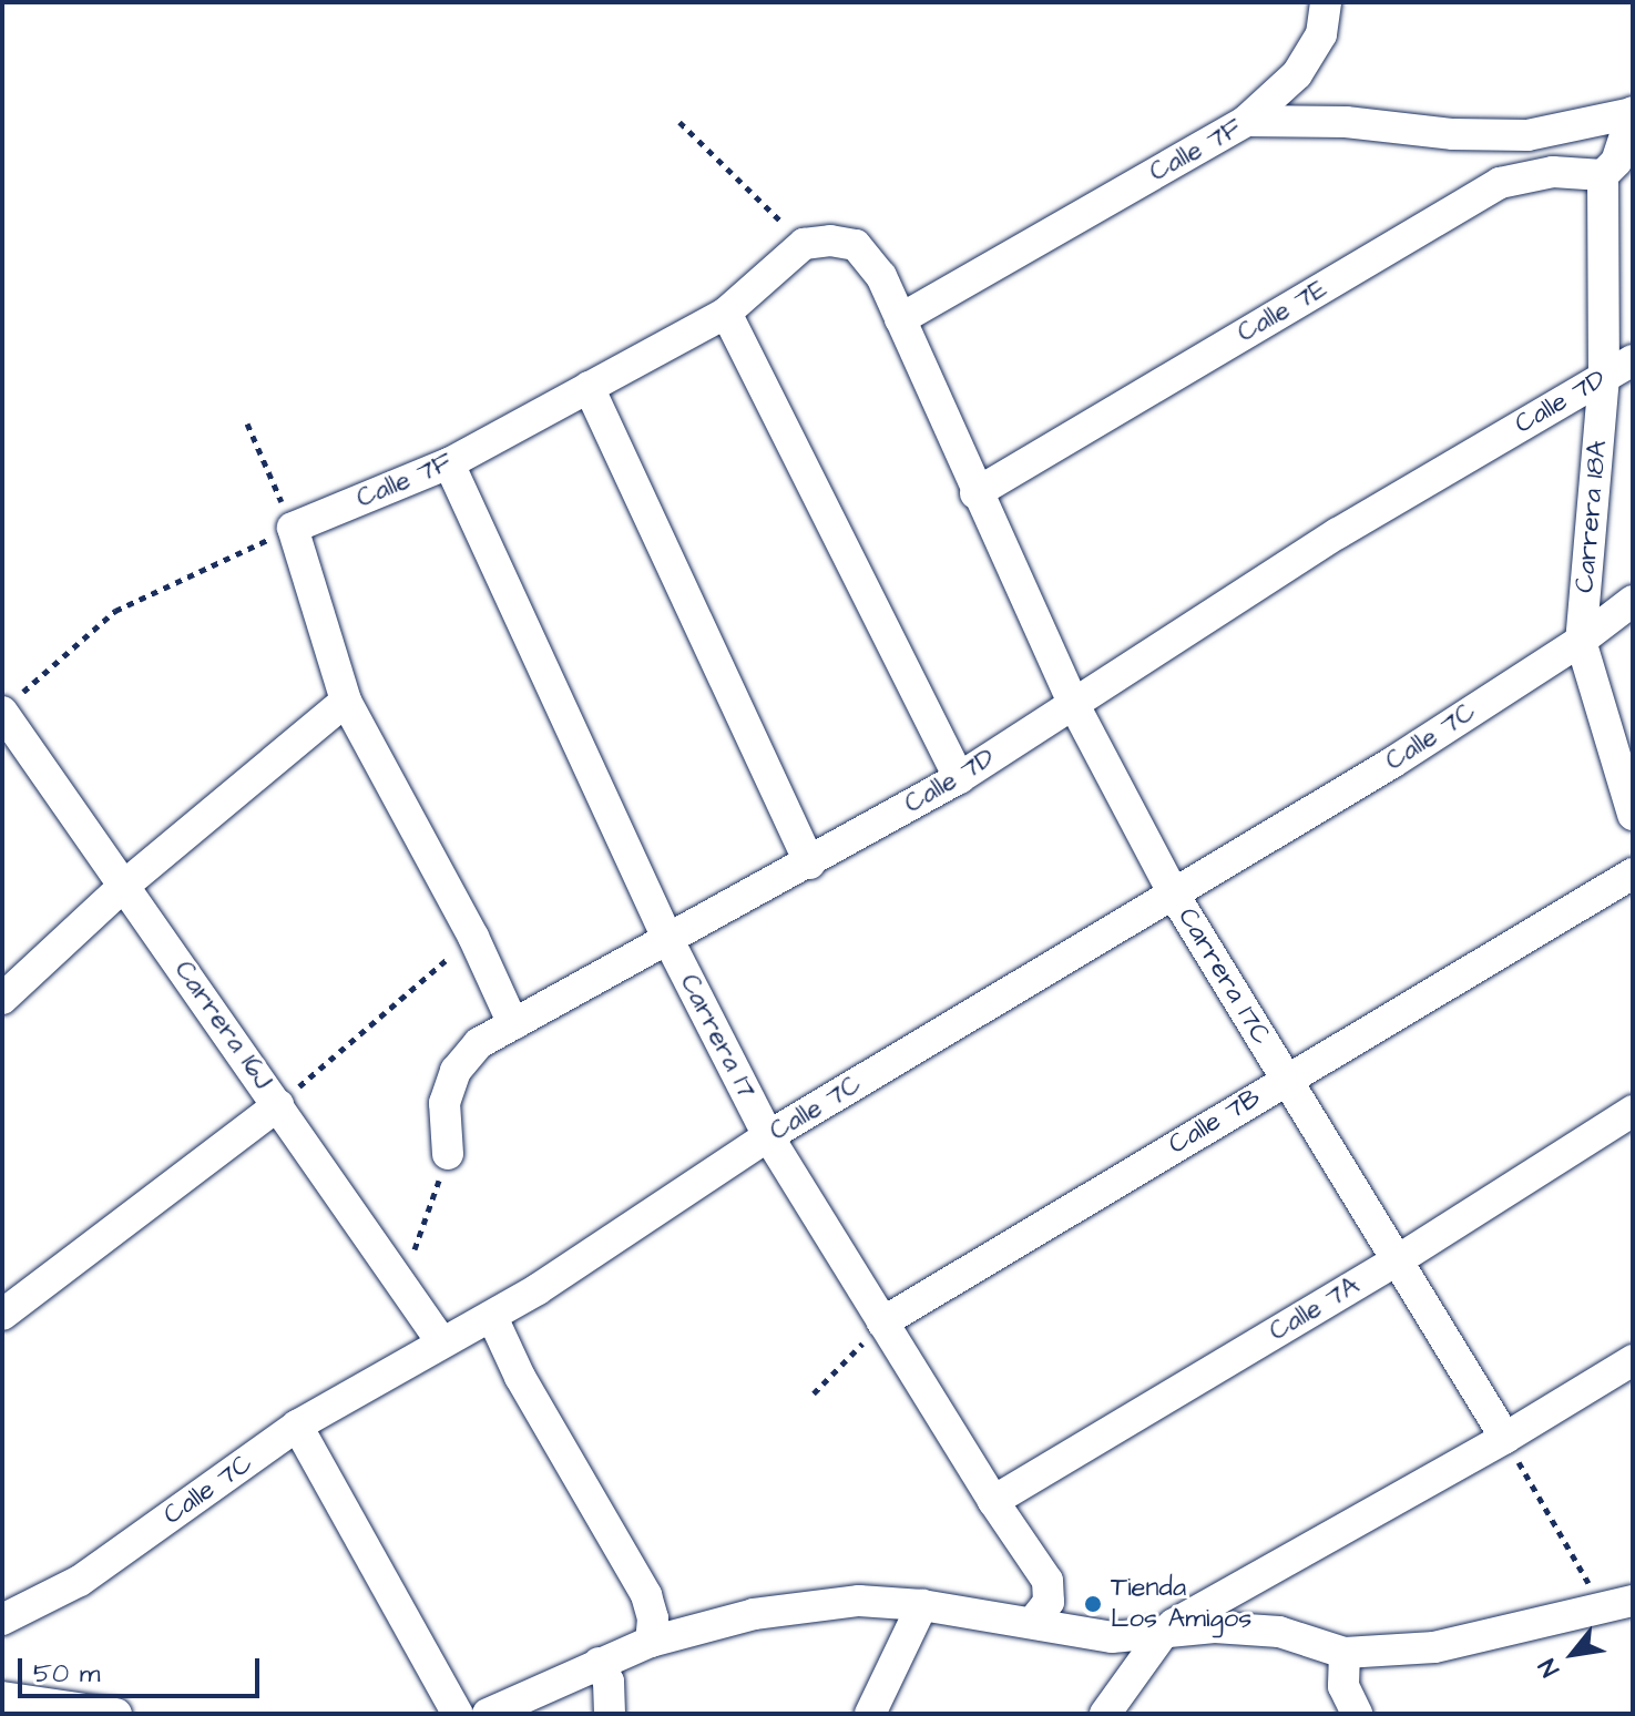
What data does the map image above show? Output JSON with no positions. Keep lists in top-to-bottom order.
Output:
{
  "streets": {
    "street": [
      "Calle 7F",
      "Calle 7E",
      "Calle 7D",
      "Carrera 18A",
      "Calle 7C",
      "Carrera 17C",
      "Carrera 16J",
      "Carrera 17",
      "Calle 7B",
      "Calle 7A"
    ]
  },
  "crossings": [
    ["Calle 7F", "Carrera 17C"],
    ["Calle 7F", "Carrera 17"],
    ["Calle 7E", "Carrera 18A"],
    ["Calle 7E", "Carrera 17C"],
    ["Calle 7D", "Carrera 18A"],
    ["Calle 7D", "Carrera 17C"],
    ["Calle 7D", "Carrera 17"],
    ["Carrera 18A", "Calle 7C"],
    ["Calle 7C", "Carrera 17C"],
    ["Calle 7C", "Carrera 16J"],
    ["Calle 7C", "Carrera 17"],
    ["Carrera 17C", "Calle 7B"],
    ["Carrera 17C", "Calle 7A"],
    ["Carrera 17", "Calle 7B"],
    ["Carrera 17", "Calle 7A"]
  ],
  "places": ["Tienda Los Amigos"],
  "scale_bar": "50 m",
  "north": "bottom left"
}
